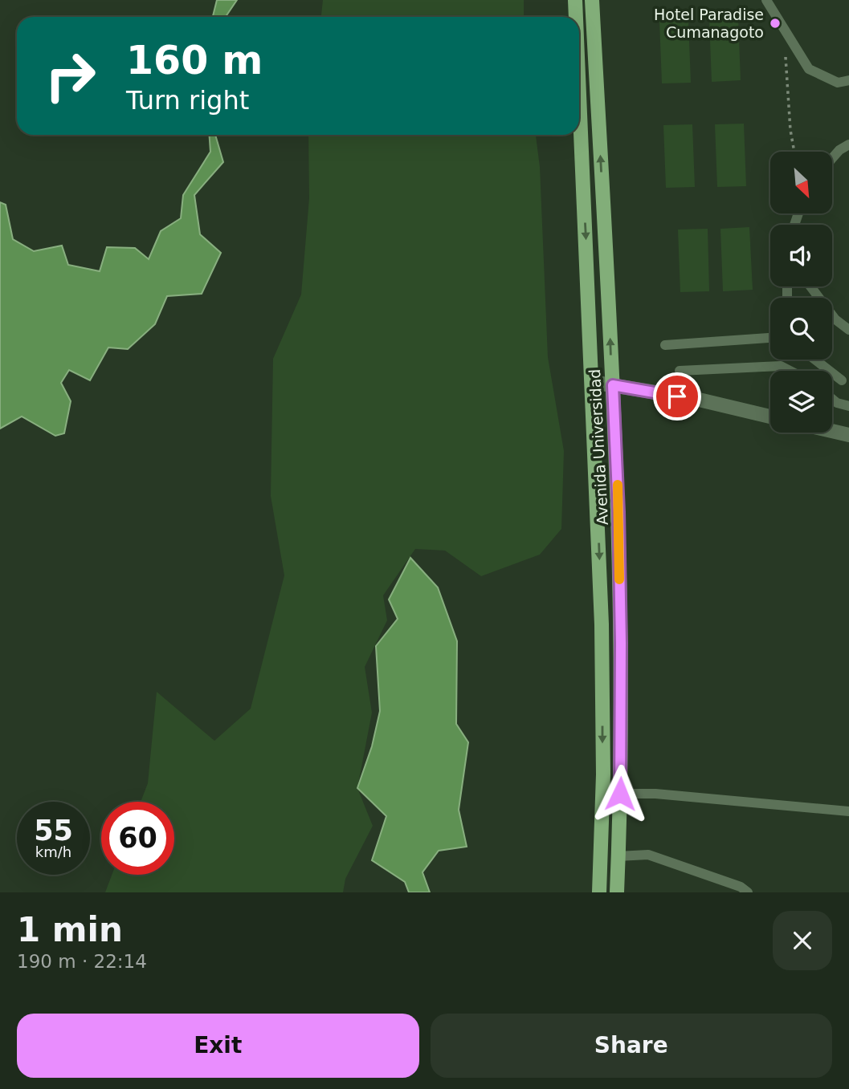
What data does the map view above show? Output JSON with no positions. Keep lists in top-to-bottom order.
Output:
{
  "streets": {
    "main road": ["Avenida Universidad"]
  },
  "places": ["Hotel Paradise Cumanagoto"],
  "north": "bottom right",
  "page": {
    "turn": ["160 m", "Turn right"],
    "speed": "55 km/h",
    "limit": "60",
    "heading": ["1 min", "190 m · 22:14"],
    "buttons": ["Exit", "Share"]
  }
}
